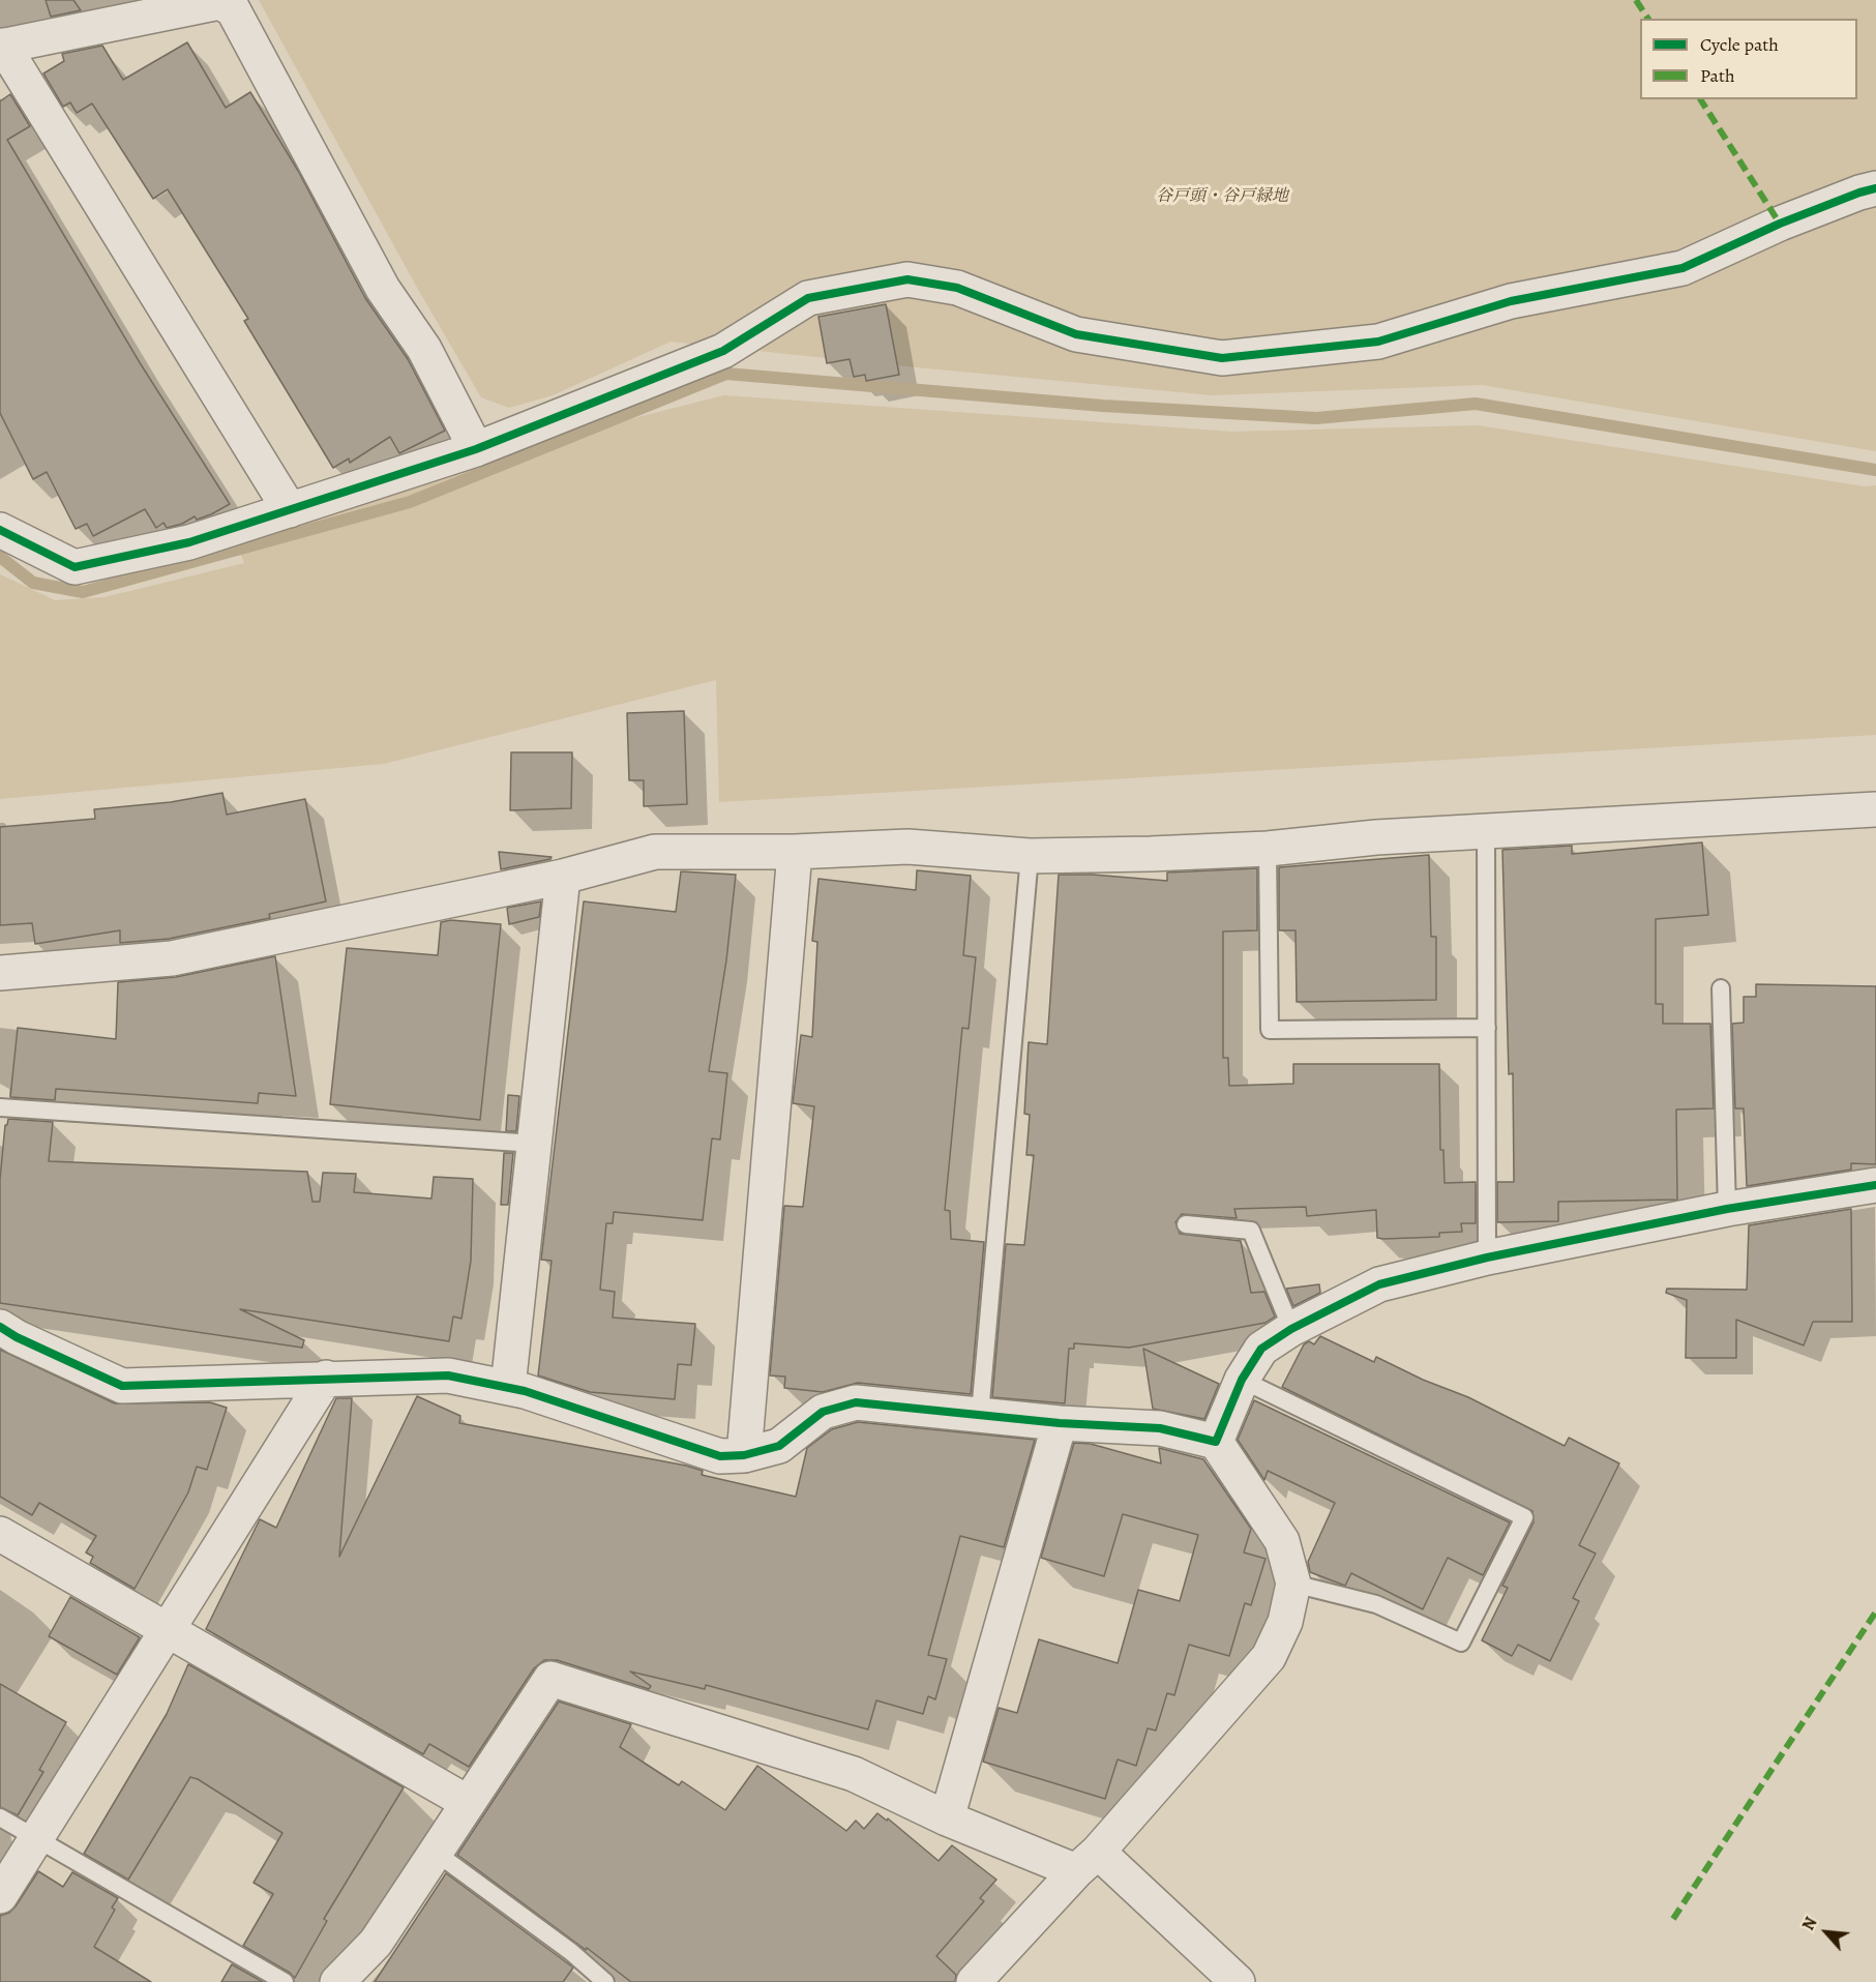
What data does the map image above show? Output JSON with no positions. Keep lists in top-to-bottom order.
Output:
{
  "parks": ["谷戸頭・谷戸緑地"],
  "legend": ["Cycle path", "Path"],
  "north": "top left"
}
